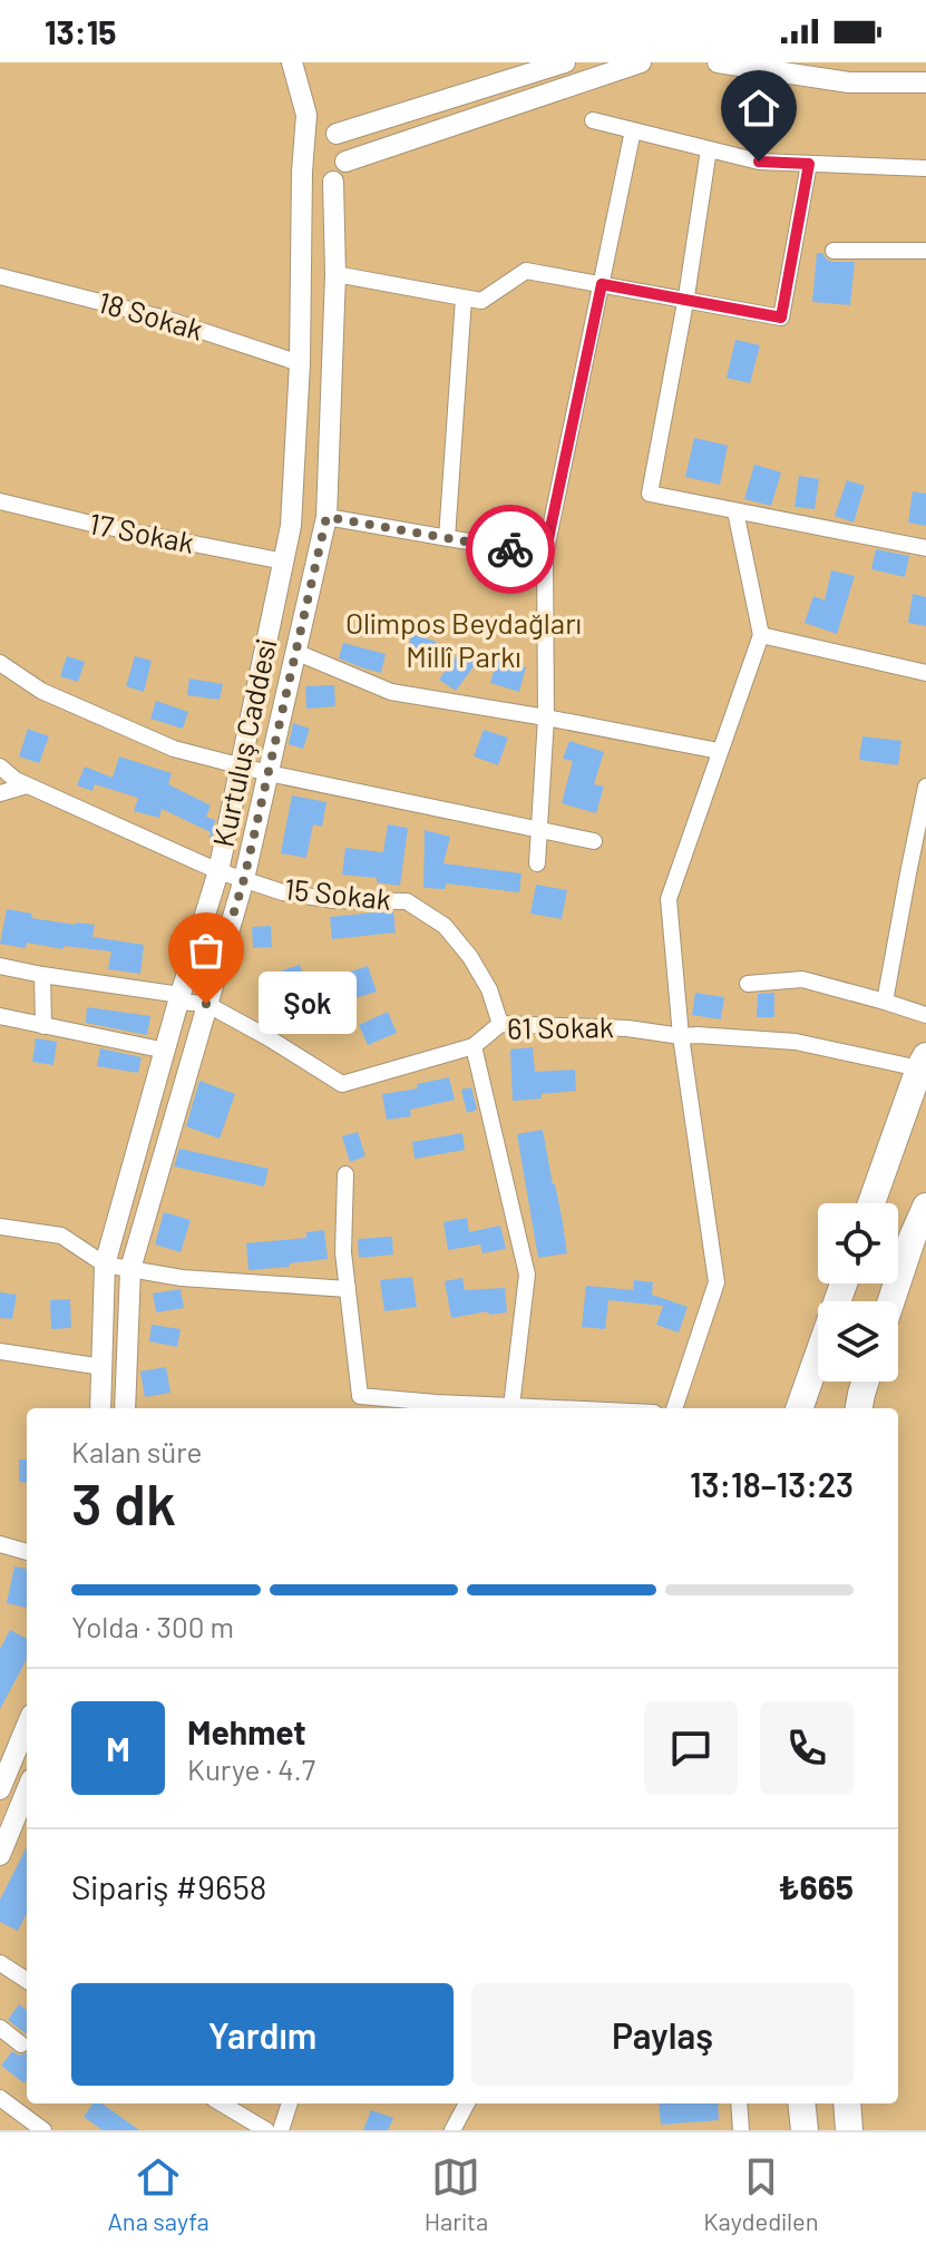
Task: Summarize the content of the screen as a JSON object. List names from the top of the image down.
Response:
{
  "streets": {
    "street": [
      "18 Sokak",
      "17 Sokak",
      "Kurtuluş Caddesi",
      "15 Sokak",
      "61 Sokak"
    ]
  },
  "crossings": [
    ["18 Sokak", "Kurtuluş Caddesi"],
    ["17 Sokak", "Kurtuluş Caddesi"],
    ["Kurtuluş Caddesi", "15 Sokak"],
    ["Kurtuluş Caddesi", "61 Sokak"],
    ["15 Sokak", "61 Sokak"]
  ],
  "parks": ["Olimpos Beydağları Millî Parkı"],
  "places": ["Şok"],
  "page": {
    "status": "13:15",
    "bubble": "Şok",
    "heading": ["3 dk", "Kalan süre", "13:18–13:23"],
    "panel": [
      "Mehmet",
      "Kurye · 4.7",
      "Sipariş #9658",
      "₺665"
    ],
    "bar": "Yolda · 300 m",
    "round": "M",
    "buttons": ["Yardım", "Paylaş"],
    "tabs": ["Ana sayfa", "Harita", "Kaydedilen"]
  }
}
